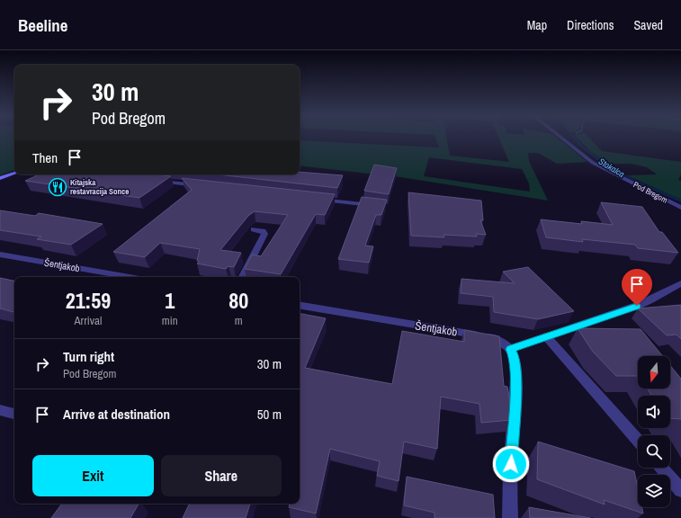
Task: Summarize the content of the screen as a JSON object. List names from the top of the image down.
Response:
{
  "streets": {
    "street": ["Pod Bregom", "Šentjakob"]
  },
  "water": ["Stokalca"],
  "places": {
    "restaurant": ["Kitajska restavracija Sonce"]
  },
  "north": "bottom",
  "page": {
    "header": "Beeline",
    "nav": ["Map", "Directions", "Saved"],
    "turn": ["30 m", "Pod Bregom"],
    "then": "Then",
    "eta": [
      "21:59",
      "Arrival",
      "1",
      "min",
      "80",
      "m"
    ],
    "list": [
      {
        "name": "Turn right",
        "note": "Pod Bregom",
        "value": "30 m"
      },
      {
        "name": "Arrive at destination",
        "value": "50 m"
      }
    ],
    "buttons": ["Exit", "Share"]
  }
}
